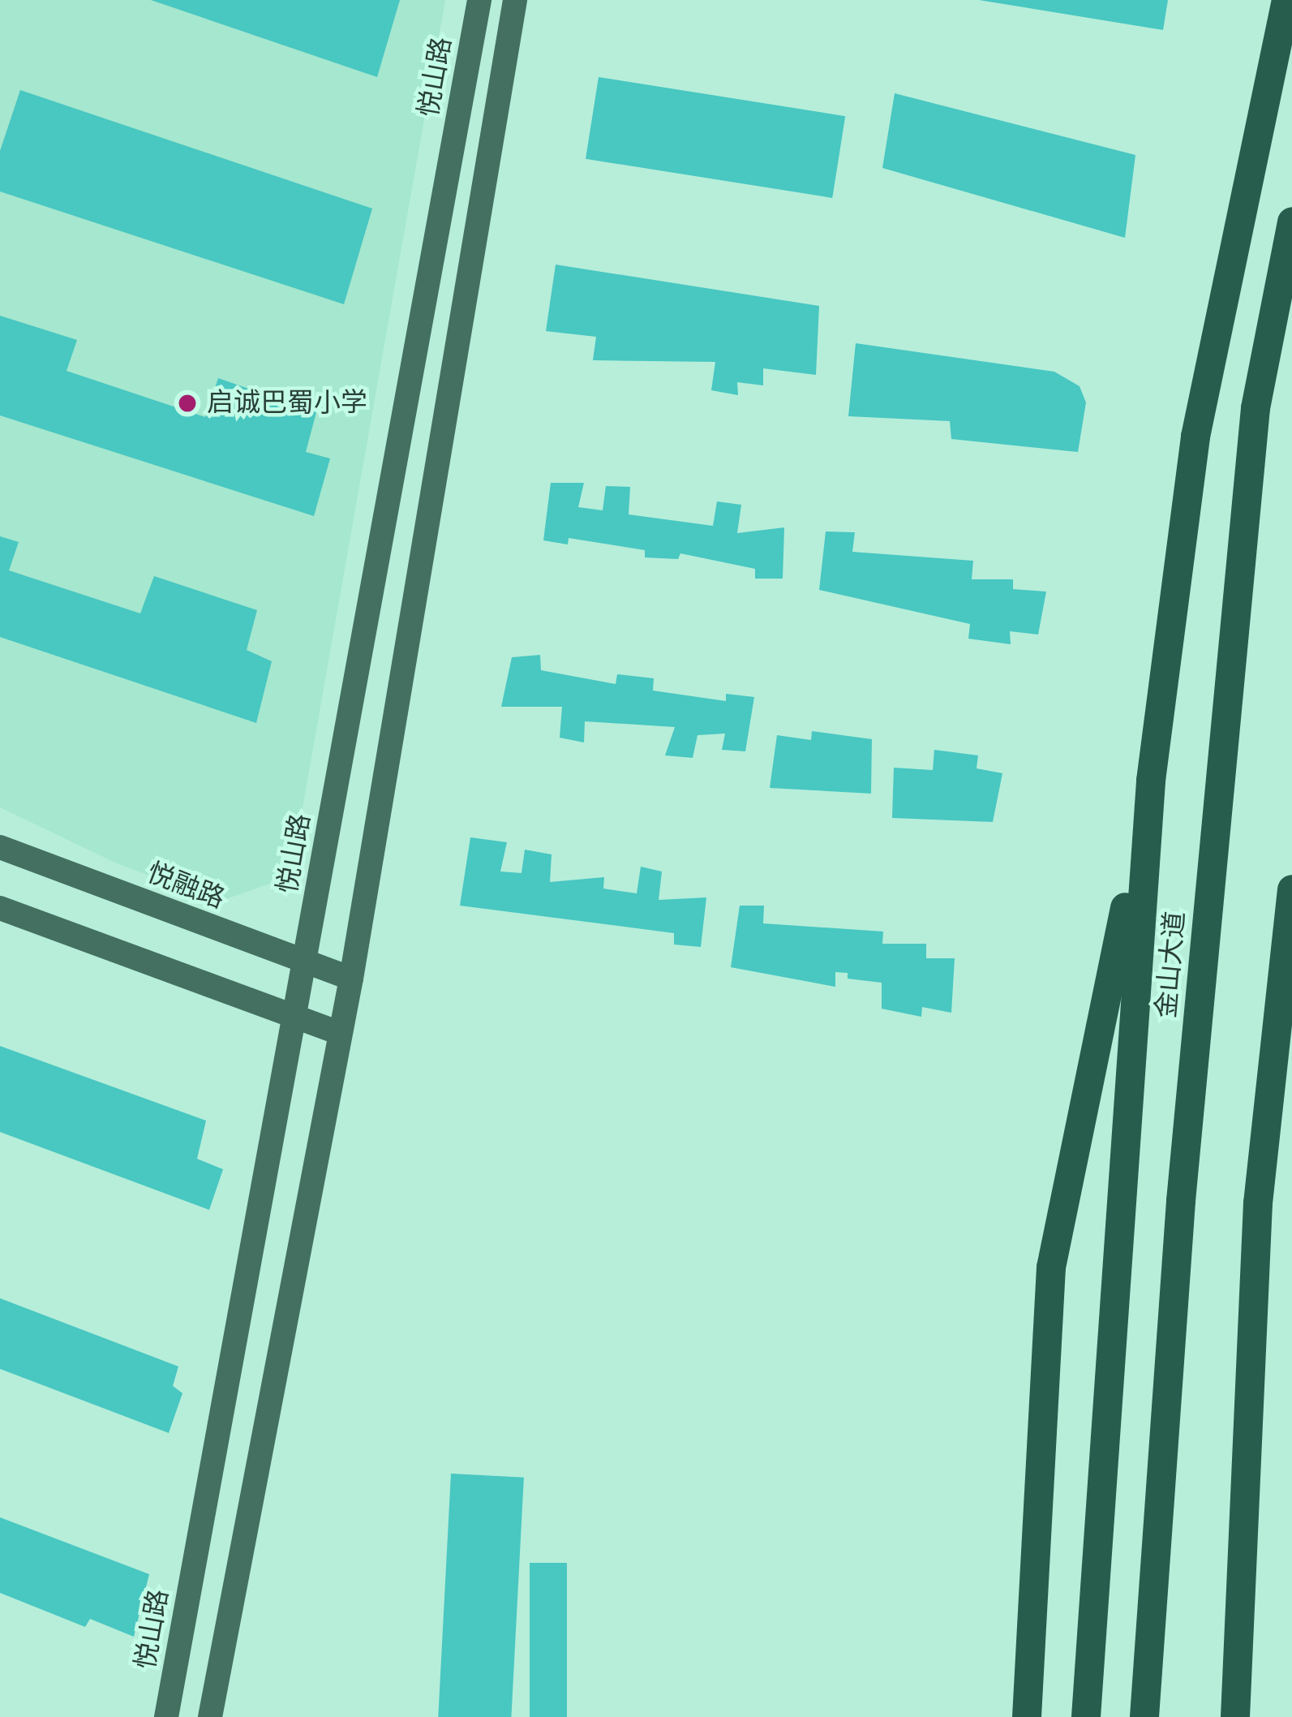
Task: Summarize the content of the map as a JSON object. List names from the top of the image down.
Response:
{
  "streets": {
    "highway": ["金山大道"],
    "main road": ["悦山路", "悦融路"]
  },
  "crossings": [
    ["悦山路", "悦融路"]
  ],
  "places": ["启诚巴蜀小学"]
}
